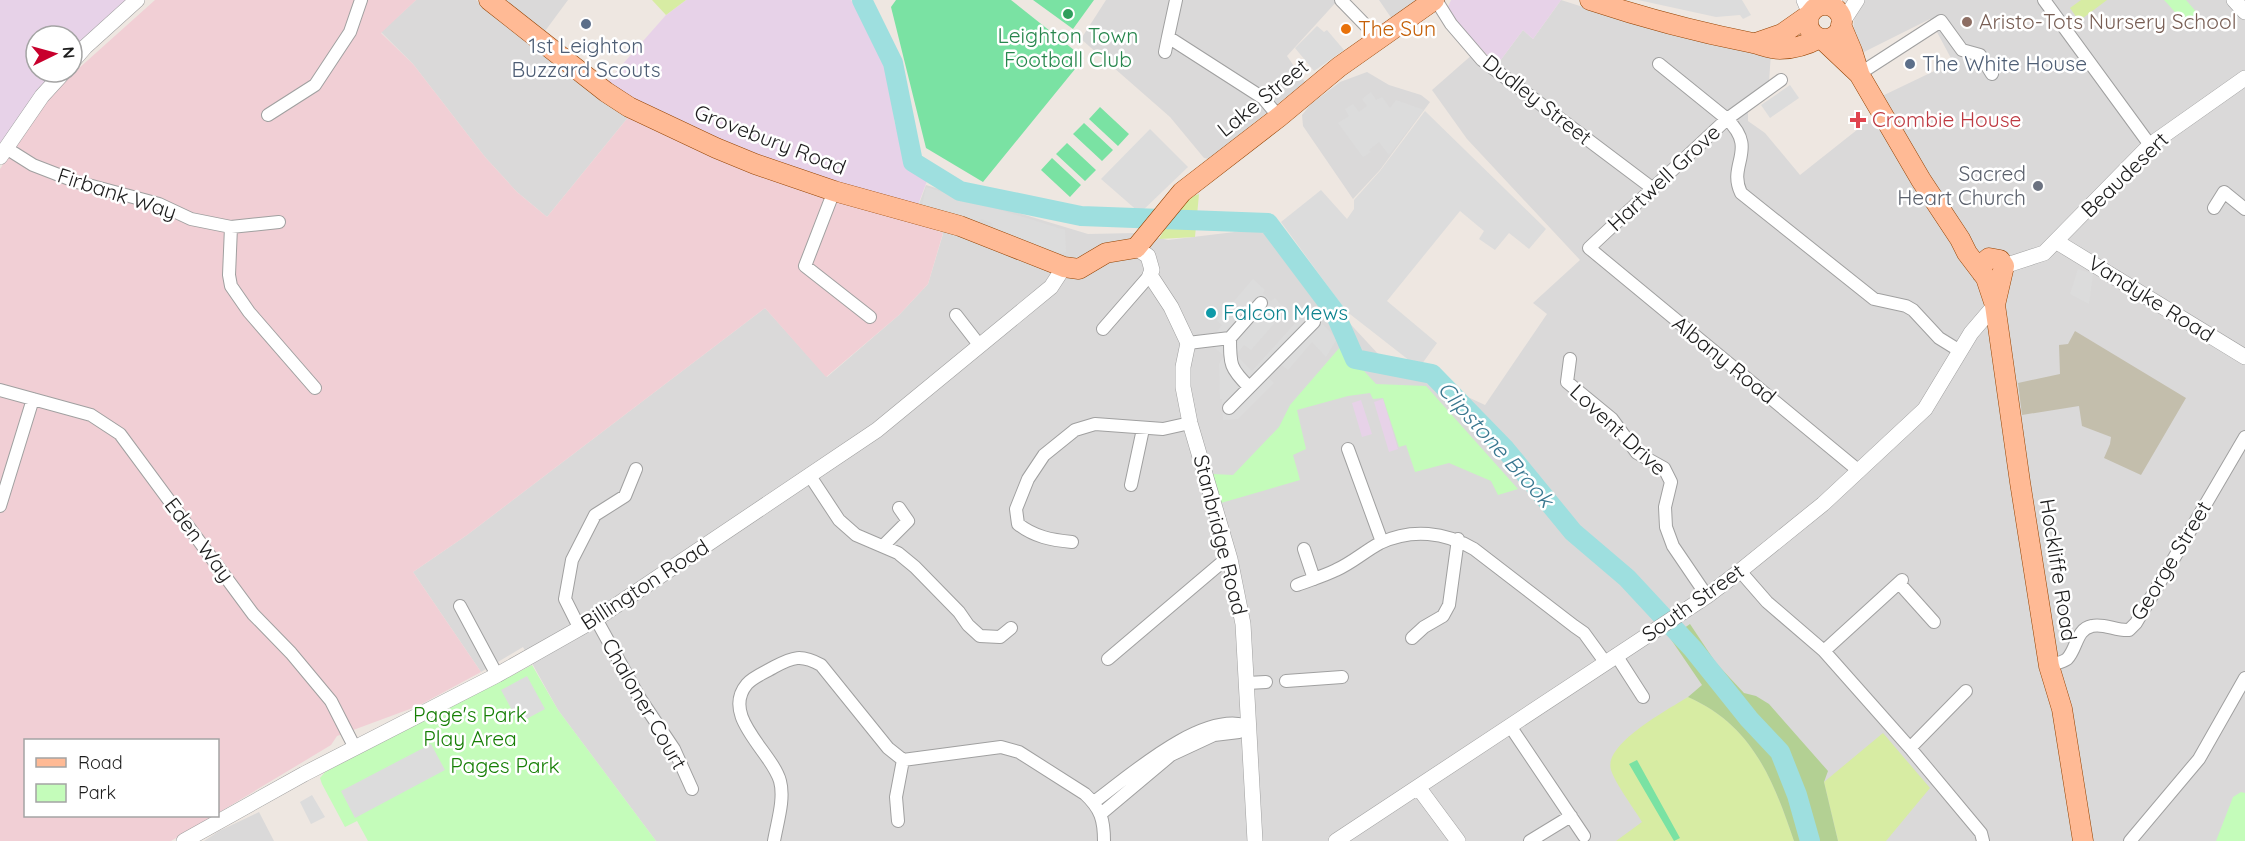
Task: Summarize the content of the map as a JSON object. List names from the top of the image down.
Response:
{
  "streets": {
    "main road": ["Lake Street", "Grovebury Road", "Hockliffe Road"],
    "street": [
      "Dudley Street",
      "Beaudesert",
      "Hartwell Grove",
      "Firbank Way",
      "Vandyke Road",
      "Albany Road",
      "Lovent Drive",
      "Stanbridge Road",
      "Eden Way",
      "George Street",
      "Billington Road",
      "South Street",
      "Chaloner Court"
    ]
  },
  "crossings": [
    ["Lake Street", "Dudley Street"],
    ["Dudley Street", "Hartwell Grove"],
    ["Grovebury Road", "Billington Road"],
    ["Beaudesert", "Vandyke Road"],
    ["Beaudesert", "Hockliffe Road"],
    ["Hartwell Grove", "Albany Road"],
    ["Albany Road", "South Street"],
    ["Lovent Drive", "South Street"],
    ["Eden Way", "Billington Road"],
    ["George Street", "Hockliffe Road"],
    ["Hockliffe Road", "South Street"],
    ["Billington Road", "Chaloner Court"]
  ],
  "water": ["Clipstone Brook"],
  "parks": ["Page's Park Play Area", "Pages Park"],
  "places": {
    "other": [
      "Leighton Town Football Club",
      "Aristo-Tots Nursery School",
      "1st Leighton Buzzard Scouts",
      "The Sun",
      "The White House",
      "Sacred Heart Church",
      "Falcon Mews"
    ],
    "health": ["Crombie House"]
  },
  "legend": ["Road", "Park"],
  "north": "right"
}
